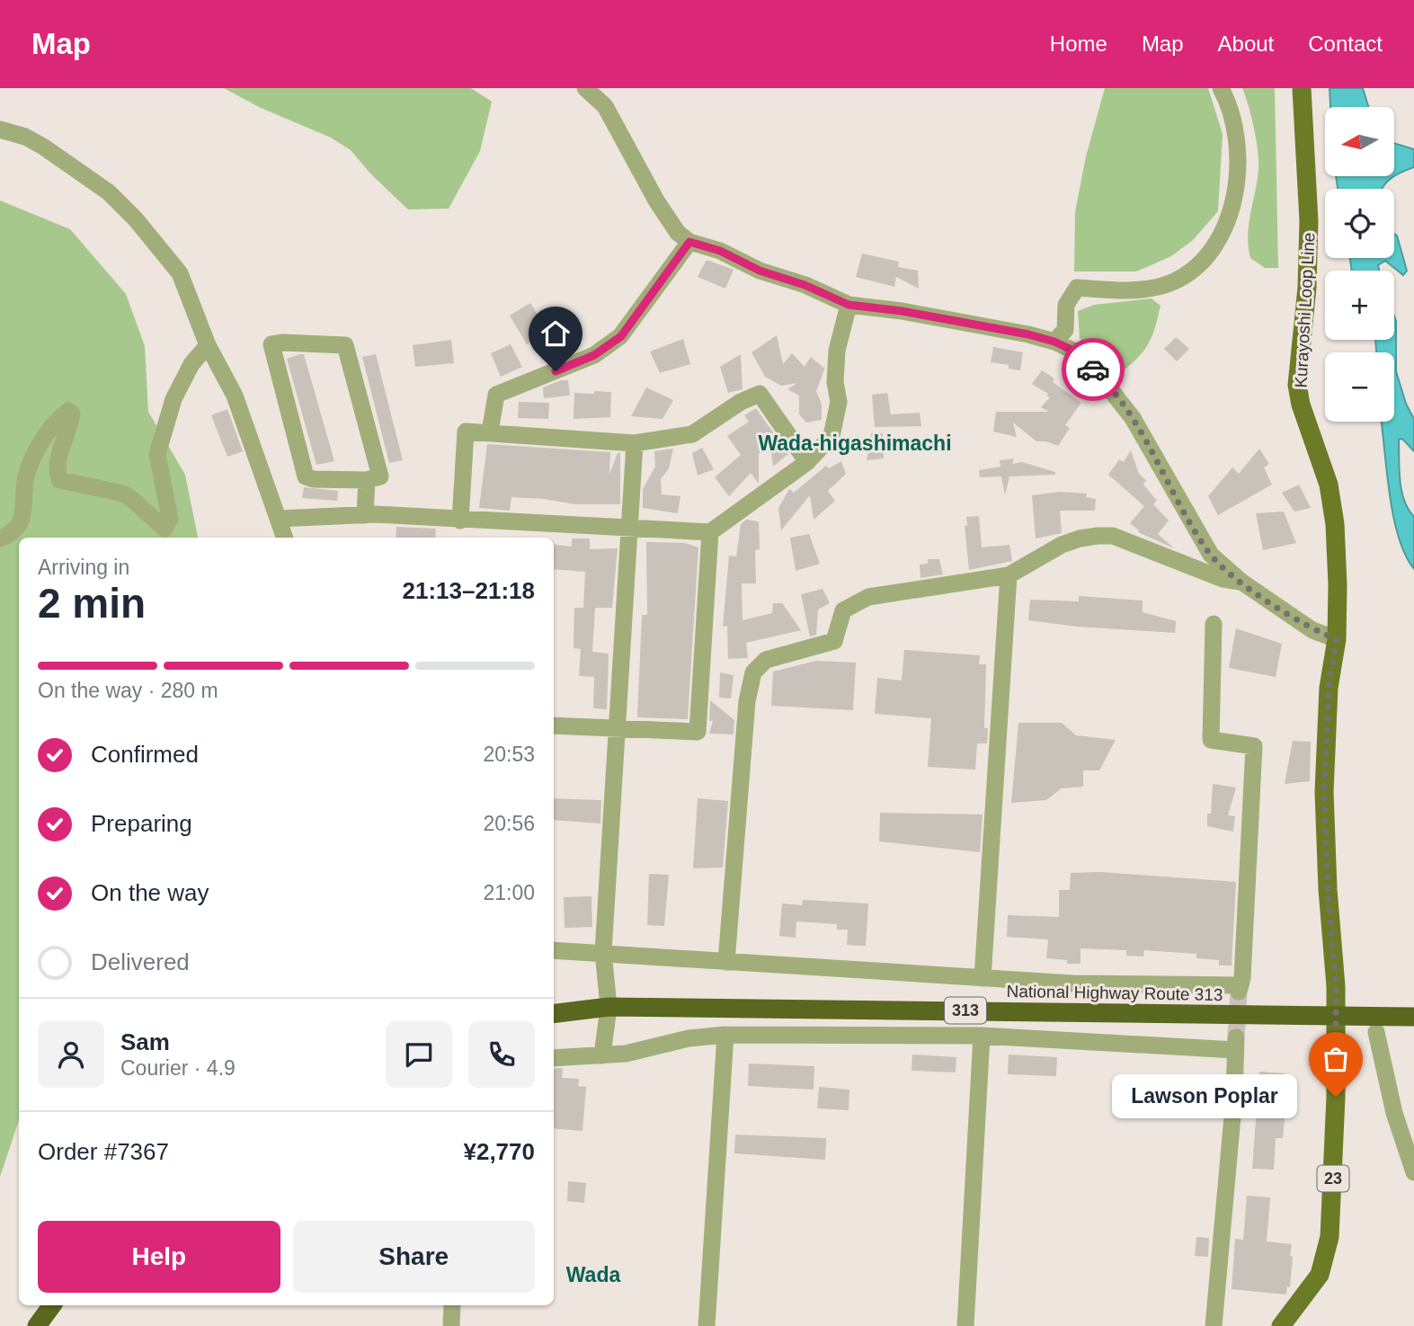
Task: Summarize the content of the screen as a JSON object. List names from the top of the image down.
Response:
{
  "streets": {
    "highway": ["National Highway Route 313", "313"],
    "main road": ["Kurayoshi Loop Line", "23"]
  },
  "crossings": [
    ["Kurayoshi Loop Line", "National Highway Route 313"],
    ["Kurayoshi Loop Line", "23"],
    ["National Highway Route 313", "23"]
  ],
  "districts": ["Wada-higashimachi", "Wada"],
  "places": ["Lawson Poplar"],
  "north": "left",
  "page": {
    "header": "Map",
    "nav": [
      "Home",
      "Map",
      "About",
      "Contact"
    ],
    "map_buttons": ["+", "−"],
    "heading": ["2 min", "Arriving in", "21:13–21:18"],
    "panel": [
      "Sam",
      "Courier · 4.9",
      "Order #7367",
      "¥2,770"
    ],
    "bar": "On the way · 280 m",
    "list": [
      ["Confirmed", "20:53"],
      ["Preparing", "20:56"],
      ["On the way", "21:00"],
      "Delivered"
    ],
    "bubble": "Lawson Poplar",
    "buttons": ["Help", "Share"]
  }
}
